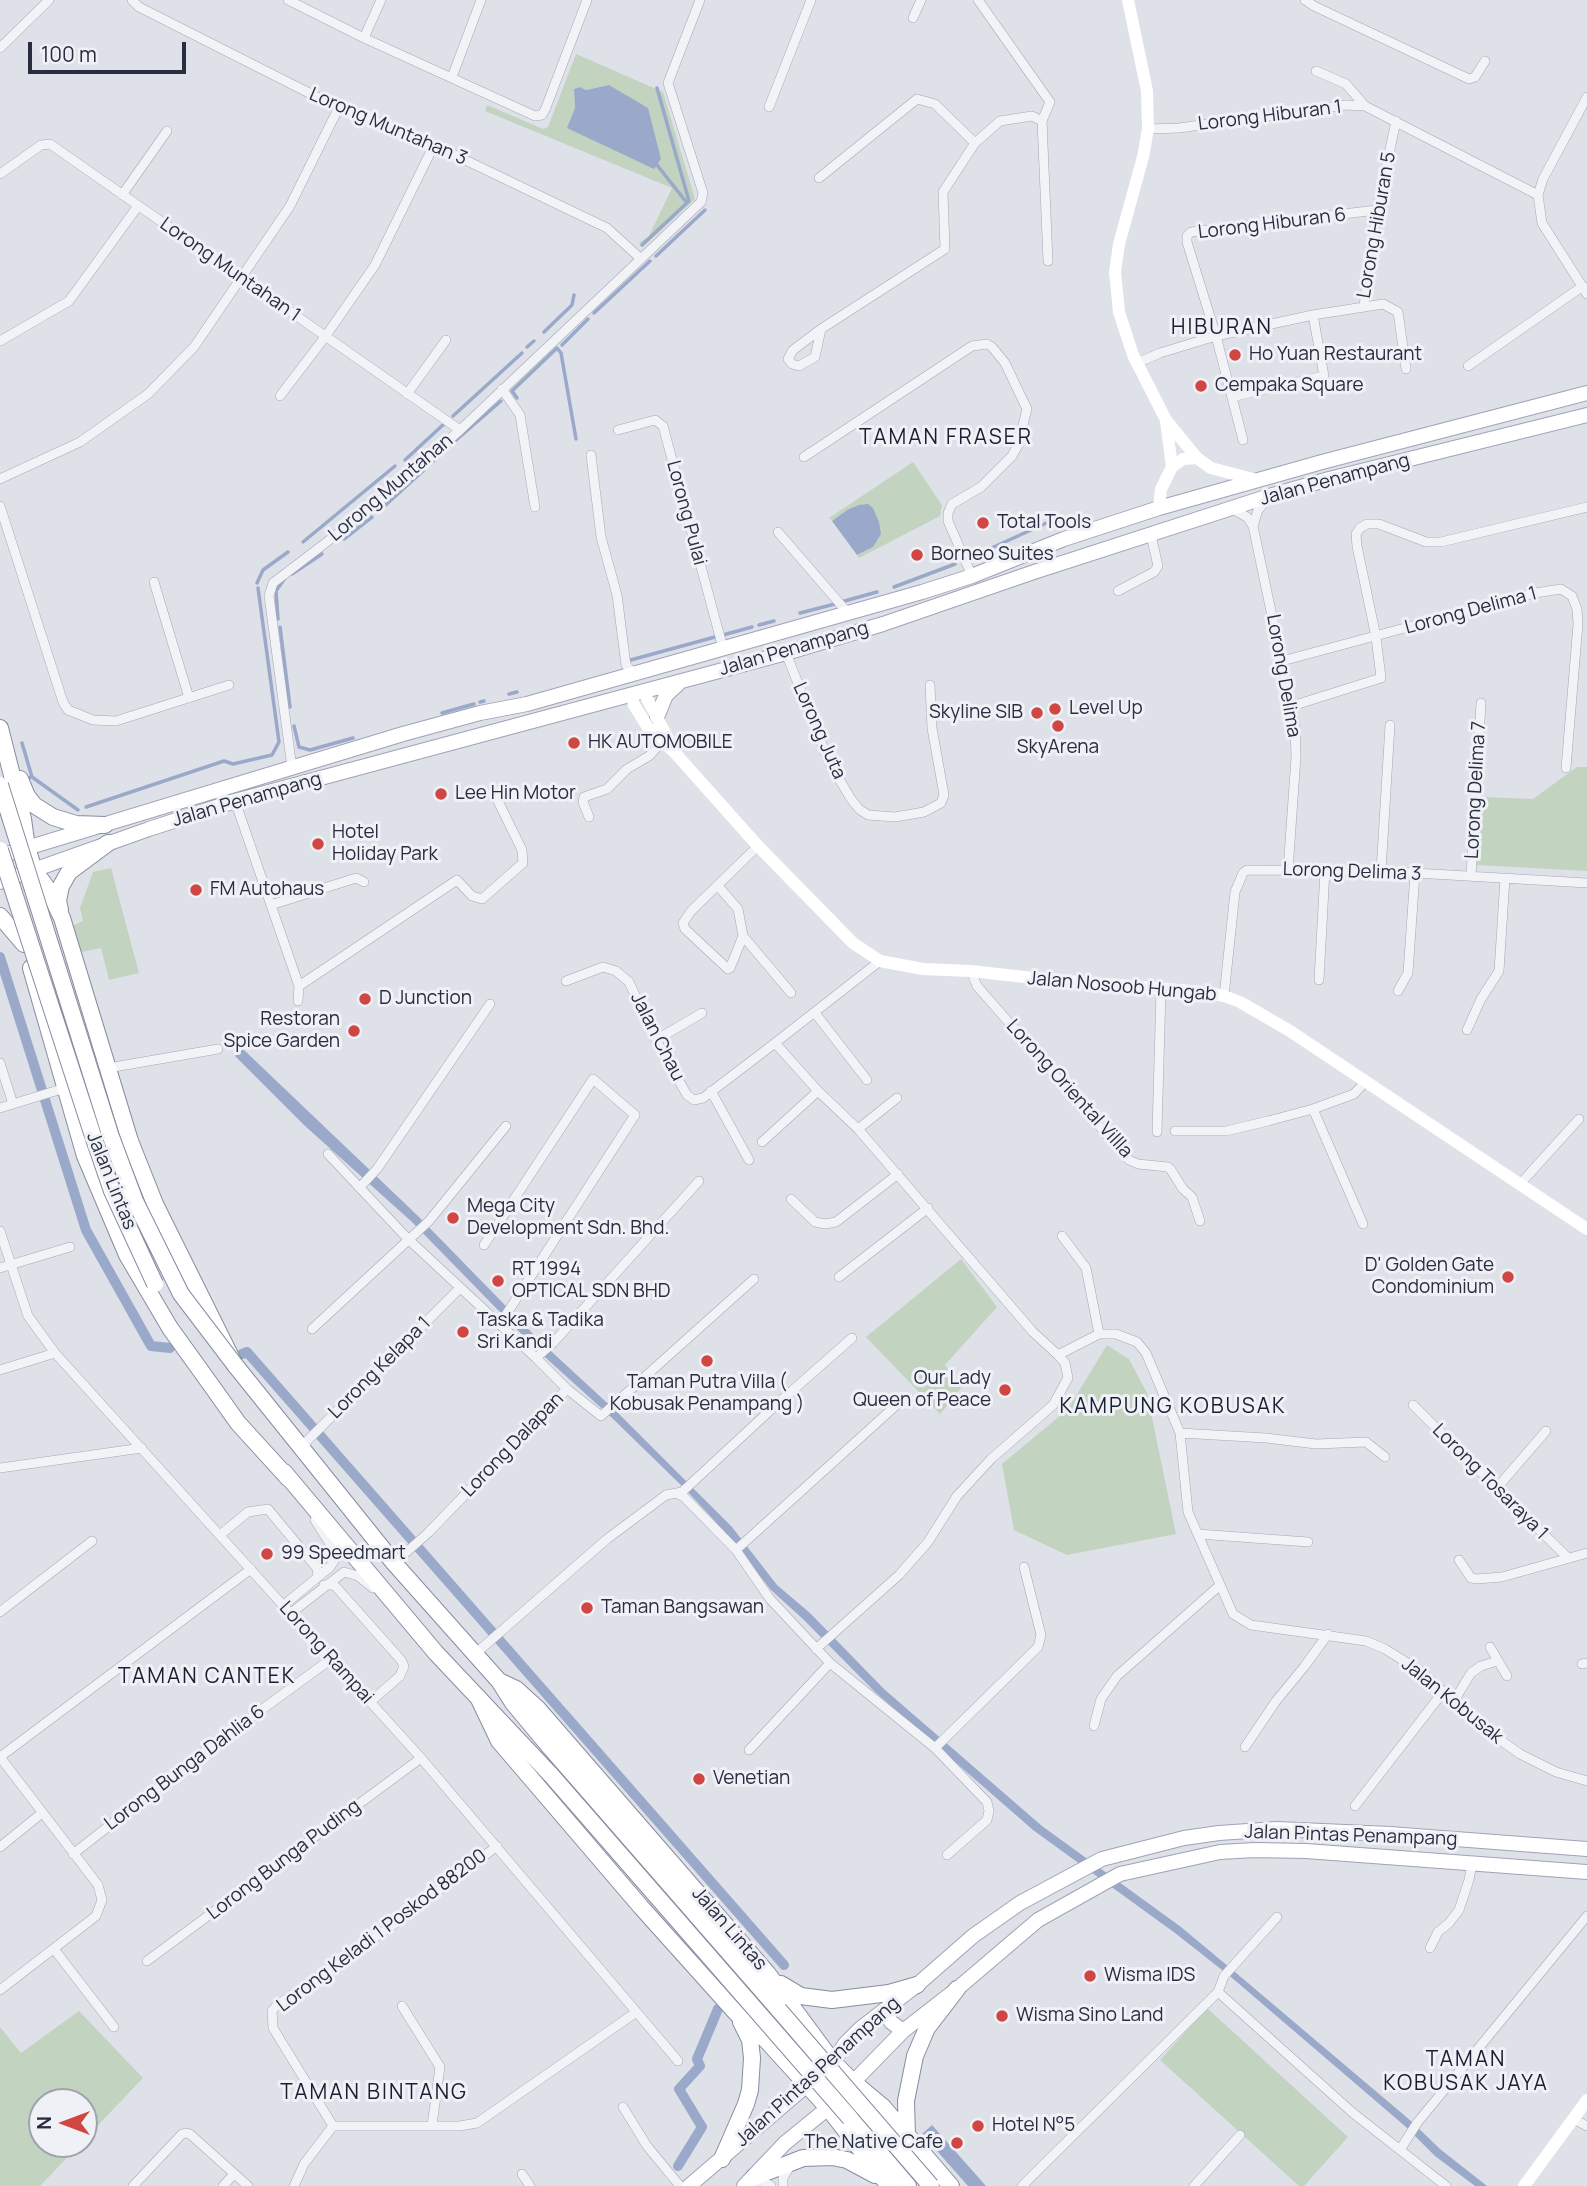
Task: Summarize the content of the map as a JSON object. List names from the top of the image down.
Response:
{
  "streets": {
    "highway": ["Jalan Lintas"],
    "main road": ["Jalan Penampang", "Jalan Nosoob Hungab", "Jalan Pintas Penampang"],
    "street": [
      "Lorong Hiburan 1",
      "Lorong Muntahan 3",
      "Lorong Hiburan 6",
      "Lorong Hiburan 5",
      "Lorong Muntahan 1",
      "Lorong Muntahan",
      "Lorong Pulai",
      "Lorong Delima 1",
      "Lorong Delima",
      "Lorong Juta",
      "Lorong Delima 7",
      "Lorong Delima 3",
      "Jalan Chau",
      "Lorong Oriental Villla",
      "Lorong Kelapa 1",
      "Lorong Dalapan",
      "Lorong Tosaraya 1",
      "Lorong Rampai",
      "Jalan Kobusak",
      "Lorong Bunga Dahlia 6",
      "Lorong Bunga Puding",
      "Lorong Keladi 1 Poskod 88200"
    ]
  },
  "crossings": [
    ["Lorong Hiburan 1", "Lorong Hiburan 5"],
    ["Lorong Muntahan 3", "Lorong Muntahan"],
    ["Lorong Hiburan 6", "Lorong Hiburan 5"],
    ["Lorong Muntahan 1", "Lorong Muntahan"],
    ["Jalan Penampang", "Lorong Muntahan"],
    ["Jalan Penampang", "Lorong Pulai"],
    ["Jalan Penampang", "Lorong Juta"],
    ["Jalan Penampang", "Jalan Nosoob Hungab"],
    ["Jalan Penampang", "Jalan Lintas"],
    ["Lorong Delima 1", "Lorong Delima"],
    ["Lorong Delima", "Lorong Delima 3"],
    ["Lorong Delima 7", "Lorong Delima 3"],
    ["Lorong Delima 3", "Jalan Nosoob Hungab"],
    ["Jalan Nosoob Hungab", "Jalan Chau"],
    ["Jalan Nosoob Hungab", "Lorong Oriental Villla"],
    ["Jalan Lintas", "Lorong Kelapa 1"],
    ["Jalan Lintas", "Lorong Dalapan"],
    ["Jalan Lintas", "Jalan Pintas Penampang"],
    ["Lorong Kelapa 1", "Lorong Dalapan"],
    ["Lorong Rampai", "Lorong Bunga Dahlia 6"],
    ["Lorong Rampai", "Lorong Bunga Puding"],
    ["Lorong Rampai", "Lorong Keladi 1 Poskod 88200"]
  ],
  "districts": [
    "HIBURAN",
    "TAMAN FRASER",
    "KAMPUNG KOBUSAK",
    "TAMAN CANTEK",
    "TAMAN KOBUSAK JAYA",
    "TAMAN BINTANG"
  ],
  "places": [
    "Ho Yuan Restaurant",
    "Cempaka Square",
    "Total Tools",
    "Borneo Suites",
    "Level Up",
    "Skyline SIB",
    "SkyArena",
    "HK AUTOMOBILE",
    "Lee Hin Motor",
    "Hotel Holiday Park",
    "FM Autohaus",
    "D Junction",
    "Restoran Spice Garden",
    "Mega City Development Sdn. Bhd.",
    "D' Golden Gate Condominium",
    "RT 1994 OPTICAL SDN BHD",
    "Taska & Tadika Sri Kandi",
    "Taman Putra Villa ( Kobusak Penampang )",
    "Our Lady Queen of Peace",
    "99 Speedmart",
    "Taman Bangsawan",
    "Venetian",
    "Wisma IDS",
    "Wisma Sino Land",
    "Hotel N°5",
    "The Native Cafe"
  ],
  "scale_bar": "100 m",
  "north": "left"
}
